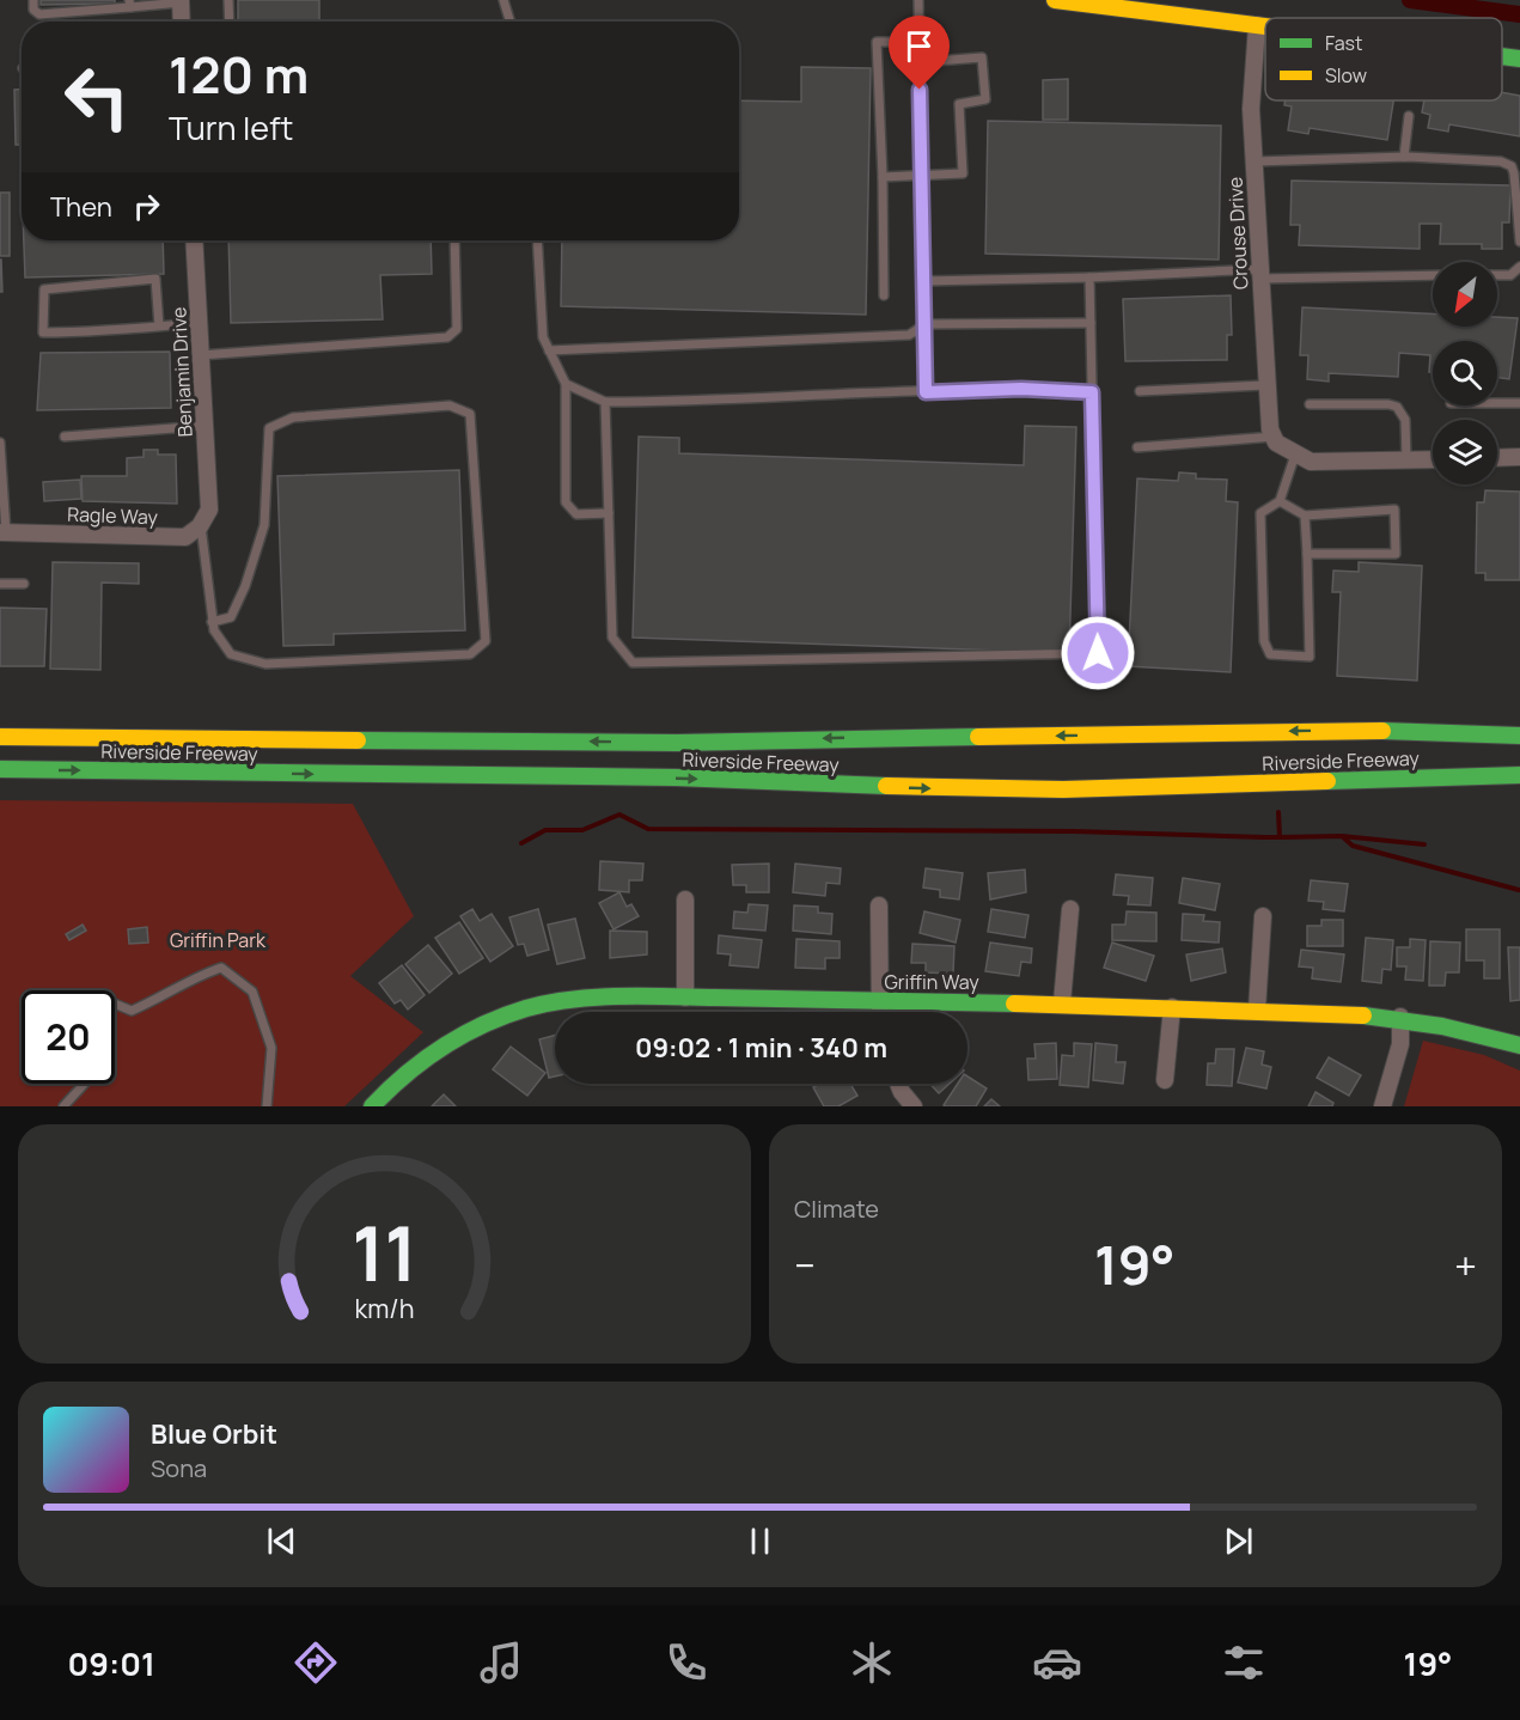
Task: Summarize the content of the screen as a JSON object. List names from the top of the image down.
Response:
{
  "streets": {
    "main road": ["Riverside Freeway", "Griffin Way"],
    "street": ["Crouse Drive", "Benjamin Drive", "Ragle Way"]
  },
  "crossings": [
    ["Benjamin Drive", "Ragle Way"]
  ],
  "parks": ["Griffin Park"],
  "legend": ["Fast", "Slow"],
  "north": "bottom left",
  "page": {
    "turn": ["120 m", "Turn left"],
    "then": "Then",
    "limit": "20",
    "trip": "09:02 · 1 min · 340 m",
    "tile": "Climate",
    "heat": ["−", "19°", "+"],
    "song": ["Blue Orbit", "Sona"],
    "tabs": ["09:01", "19°"],
    "gauge": ["11", "km/h"]
  }
}
